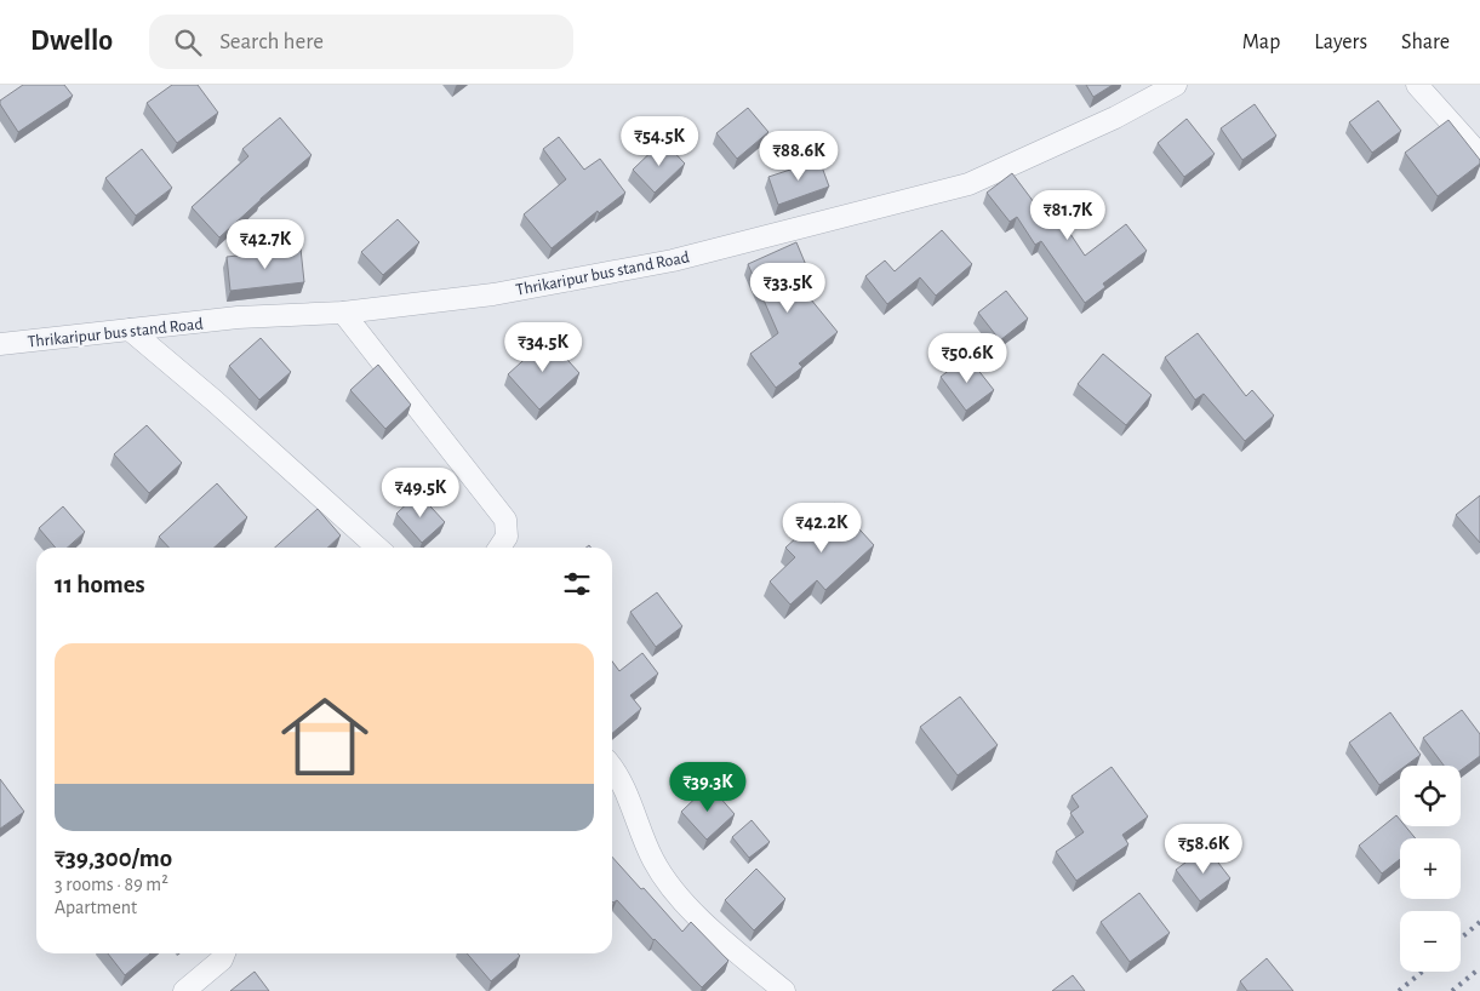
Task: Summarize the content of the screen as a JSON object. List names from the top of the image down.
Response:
{
  "streets": {
    "street": ["Thrikaripur bus stand Road"]
  },
  "page": {
    "header": "Dwello",
    "search": "Search here",
    "nav": ["Map", "Layers", "Share"],
    "price": [
      "₹54.5K",
      "₹88.6K",
      "₹81.7K",
      "₹42.7K",
      "₹33.5K",
      "₹34.5K",
      "₹50.6K",
      "₹49.5K",
      "₹42.2K",
      "₹39.3K",
      "₹58.6K"
    ],
    "heading": "11 homes",
    "list": [
      {
        "name": "₹39,300/mo",
        "note": "3 rooms · 89 m² · Apartment"
      }
    ],
    "map_buttons": ["+", "−"]
  }
}
